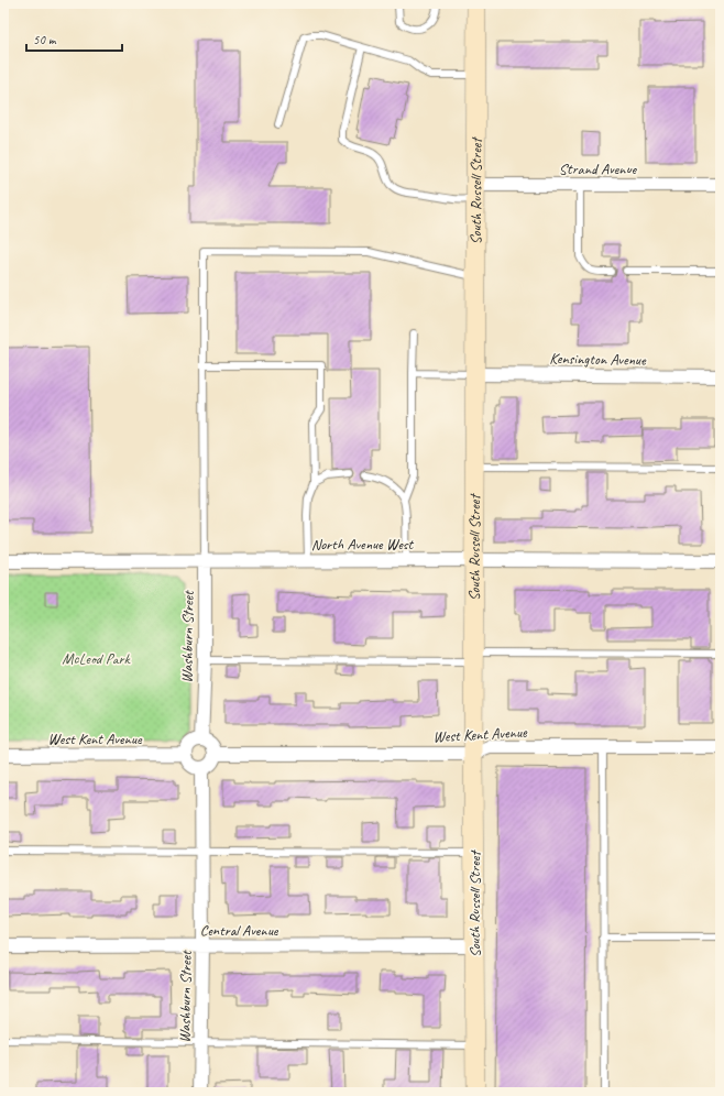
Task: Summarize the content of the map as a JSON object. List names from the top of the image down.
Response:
{
  "streets": {
    "main road": ["South Russell Street"],
    "street": [
      "Strand Avenue",
      "Kensington Avenue",
      "North Avenue West",
      "Washburn Street",
      "West Kent Avenue",
      "Central Avenue"
    ]
  },
  "crossings": [
    ["Strand Avenue", "South Russell Street"],
    ["South Russell Street", "Kensington Avenue"],
    ["South Russell Street", "North Avenue West"],
    ["South Russell Street", "West Kent Avenue"],
    ["South Russell Street", "Central Avenue"],
    ["North Avenue West", "Washburn Street"],
    ["Washburn Street", "West Kent Avenue"],
    ["Washburn Street", "Central Avenue"]
  ],
  "parks": ["McLeod Park"],
  "scale_bar": "50 m"
}
